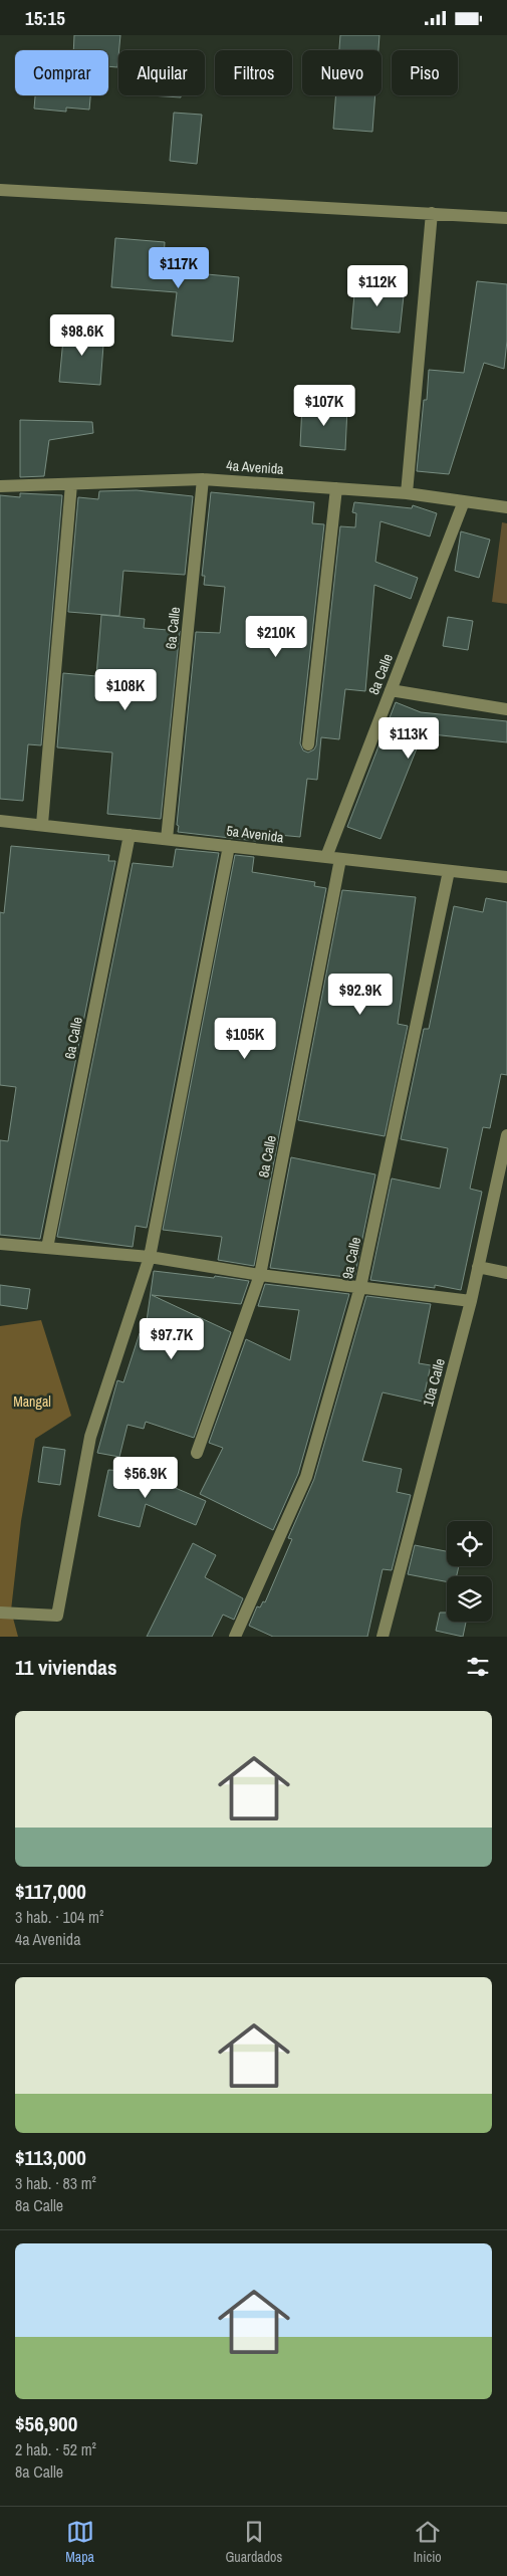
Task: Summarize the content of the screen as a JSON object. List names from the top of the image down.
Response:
{
  "streets": {
    "street": [
      "4a Avenida",
      "6a Calle",
      "8a Calle",
      "5a Avenida",
      "9a Calle",
      "10a Calle"
    ]
  },
  "crossings": [
    ["4a Avenida", "6a Calle"],
    ["4a Avenida", "8a Calle"],
    ["6a Calle", "5a Avenida"],
    ["8a Calle", "5a Avenida"],
    ["5a Avenida", "9a Calle"]
  ],
  "parks": ["Mangal"],
  "page": {
    "status": "15:15",
    "chip": [
      "Comprar",
      "Alquilar",
      "Filtros",
      "Nuevo",
      "Piso"
    ],
    "price": [
      "$117K",
      "$112K",
      "$98.6K",
      "$107K",
      "$210K",
      "$108K",
      "$113K",
      "$92.9K",
      "$105K",
      "$97.7K",
      "$56.9K"
    ],
    "heading": "11 viviendas",
    "list": [
      {
        "name": "$117,000",
        "note": "3 hab. · 104 m² · 4a Avenida"
      },
      {
        "name": "$113,000",
        "note": "3 hab. · 83 m² · 8a Calle"
      },
      {
        "name": "$56,900",
        "note": "2 hab. · 52 m² · 8a Calle"
      }
    ],
    "tabs": ["Mapa", "Guardados", "Inicio"]
  }
}
